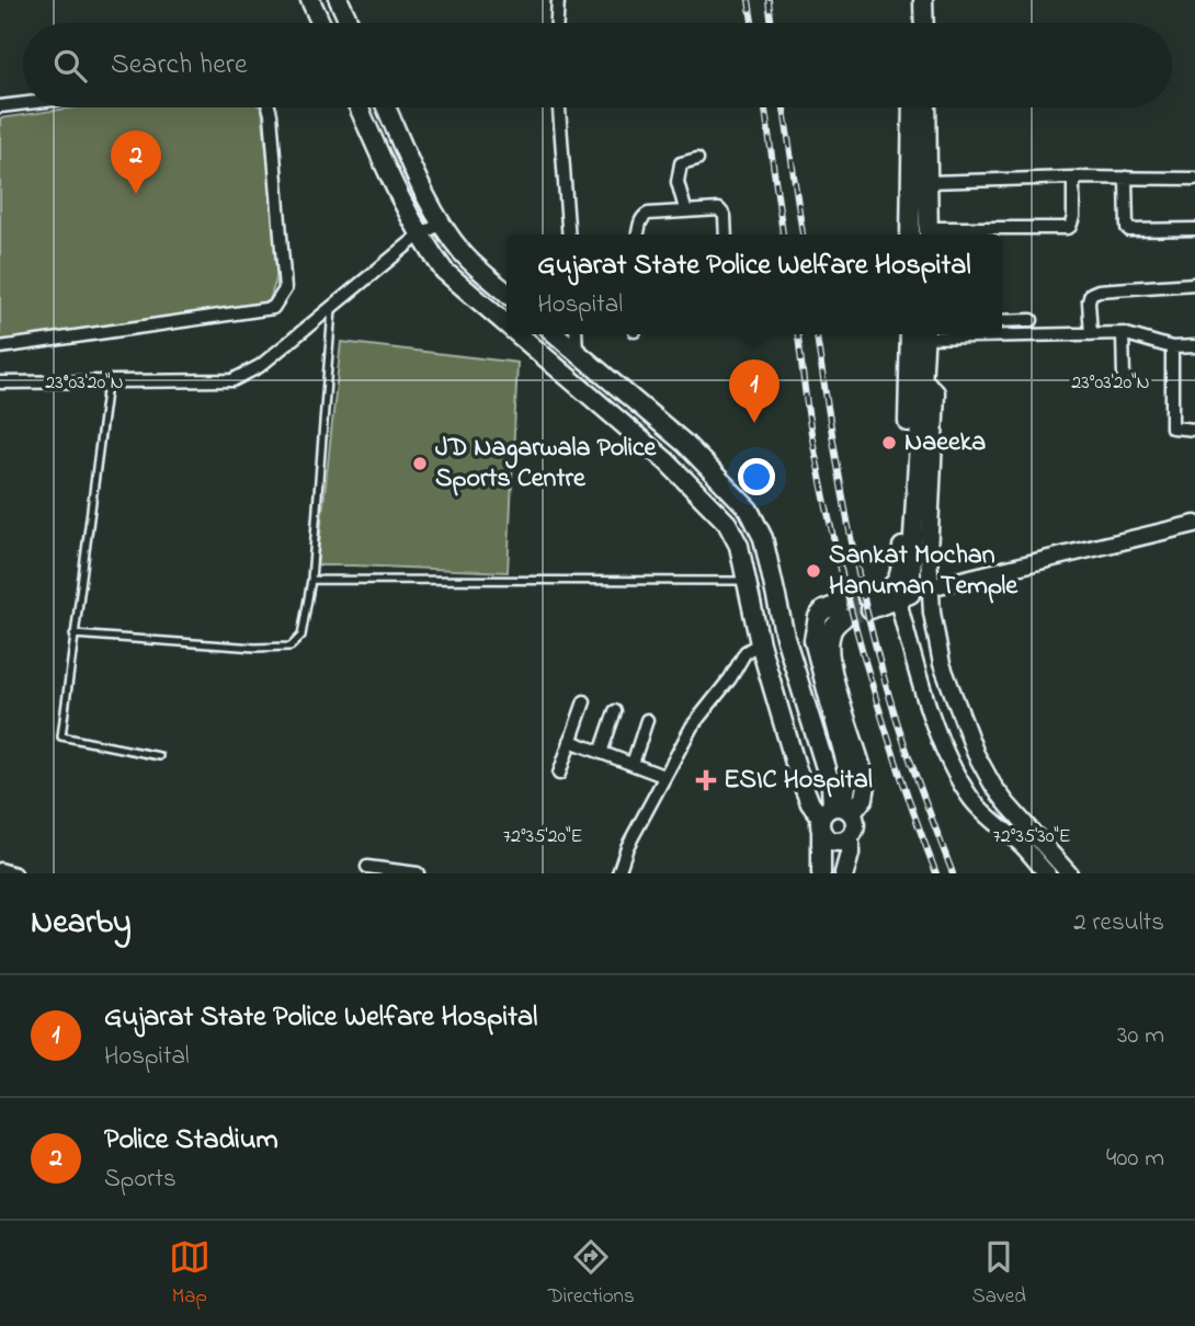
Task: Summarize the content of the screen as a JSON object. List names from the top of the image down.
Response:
{
  "places": {
    "other": ["Naeeka", "JD Nagarwala Police Sports Centre", "Sankat Mochan Hanuman Temple"],
    "health": ["ESIC Hospital"]
  },
  "page": {
    "search": "Search here",
    "pins": ["2", "1"],
    "popup": ["Gujarat State Police Welfare Hospital", "Hospital"],
    "heading": ["Nearby", "2 results"],
    "list": [
      {
        "mark": "1",
        "name": "Gujarat State Police Welfare Hospital",
        "note": "Hospital",
        "value": "30 m"
      },
      {
        "mark": "2",
        "name": "Police Stadium",
        "note": "Sports",
        "value": "400 m"
      }
    ],
    "nav": ["Map", "Directions", "Saved"]
  },
  "coordinates": ["23°03'20\"N", "72°35'20\"E", "72°35'30\"E"]
}
